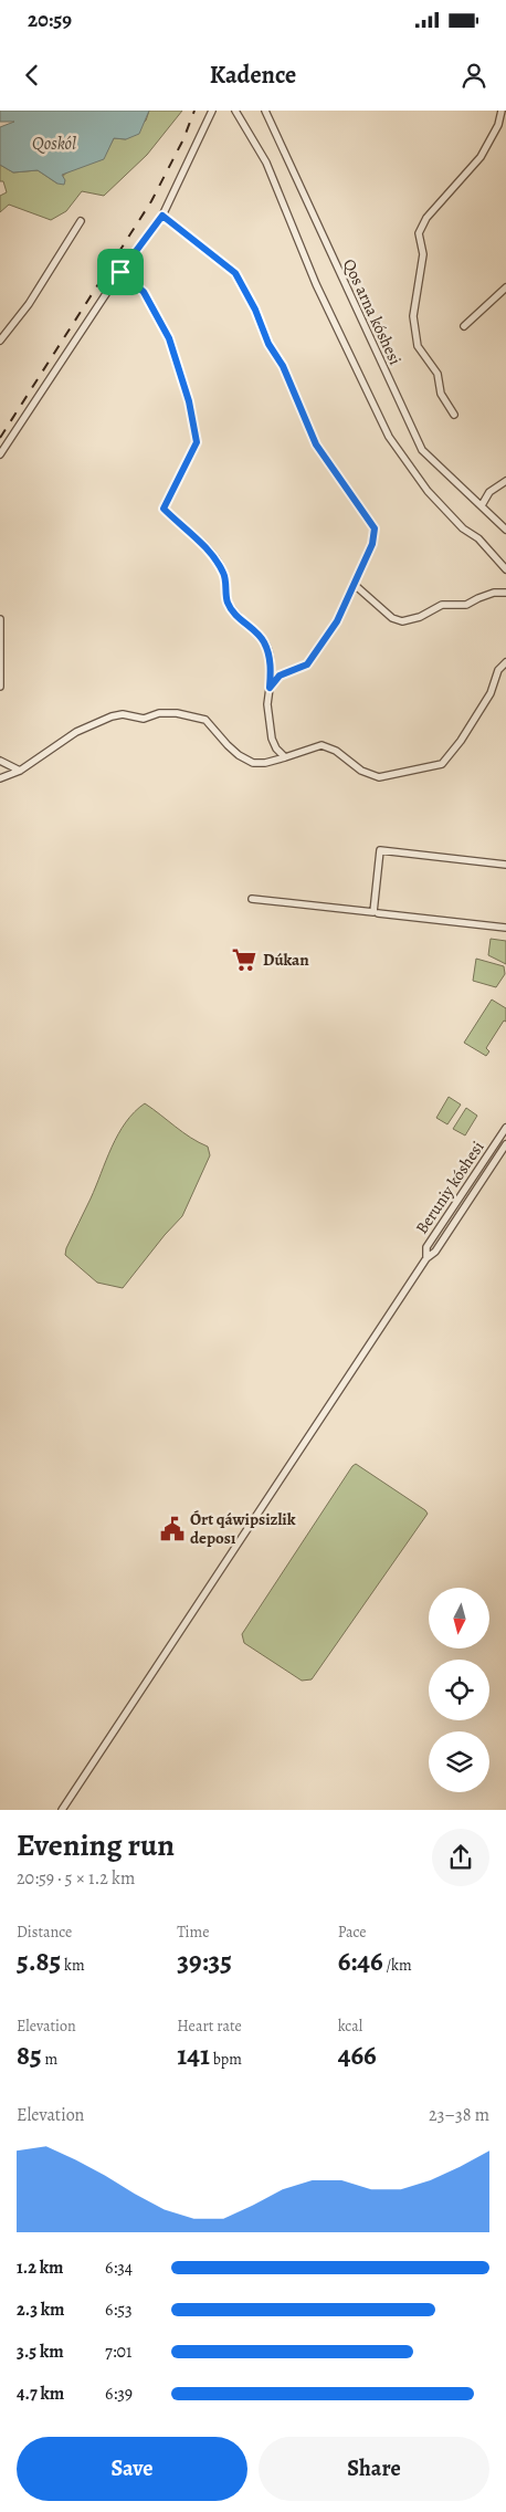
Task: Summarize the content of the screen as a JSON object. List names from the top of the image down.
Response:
{
  "streets": {
    "street": ["Qos arna kóshesi", "Beruniy kóshesi"]
  },
  "water": ["Qoskól"],
  "places": {
    "supermarket": ["Dúkan"],
    "public building": ["Órt qáwipsizlik deposı"]
  },
  "north": "bottom",
  "page": {
    "status": "20:59",
    "header": "Kadence",
    "heading": ["Evening run", "20:59 · 5 × 1.2 km"],
    "stats": [
      ["Distance", "5.85 km"],
      ["Time", "39:35"],
      ["Pace", "6:46 /km"],
      ["Elevation", "85 m"],
      ["Heart rate", "141 bpm"],
      ["kcal", "466"]
    ],
    "chart": ["Elevation", "23–38 m"],
    "list": [
      {
        "name": "1.2 km",
        "note": "6:34"
      },
      {
        "name": "2.3 km",
        "note": "6:53"
      },
      {
        "name": "3.5 km",
        "note": "7:01"
      },
      {
        "name": "4.7 km",
        "note": "6:39"
      }
    ],
    "buttons": ["Save", "Share"]
  }
}
